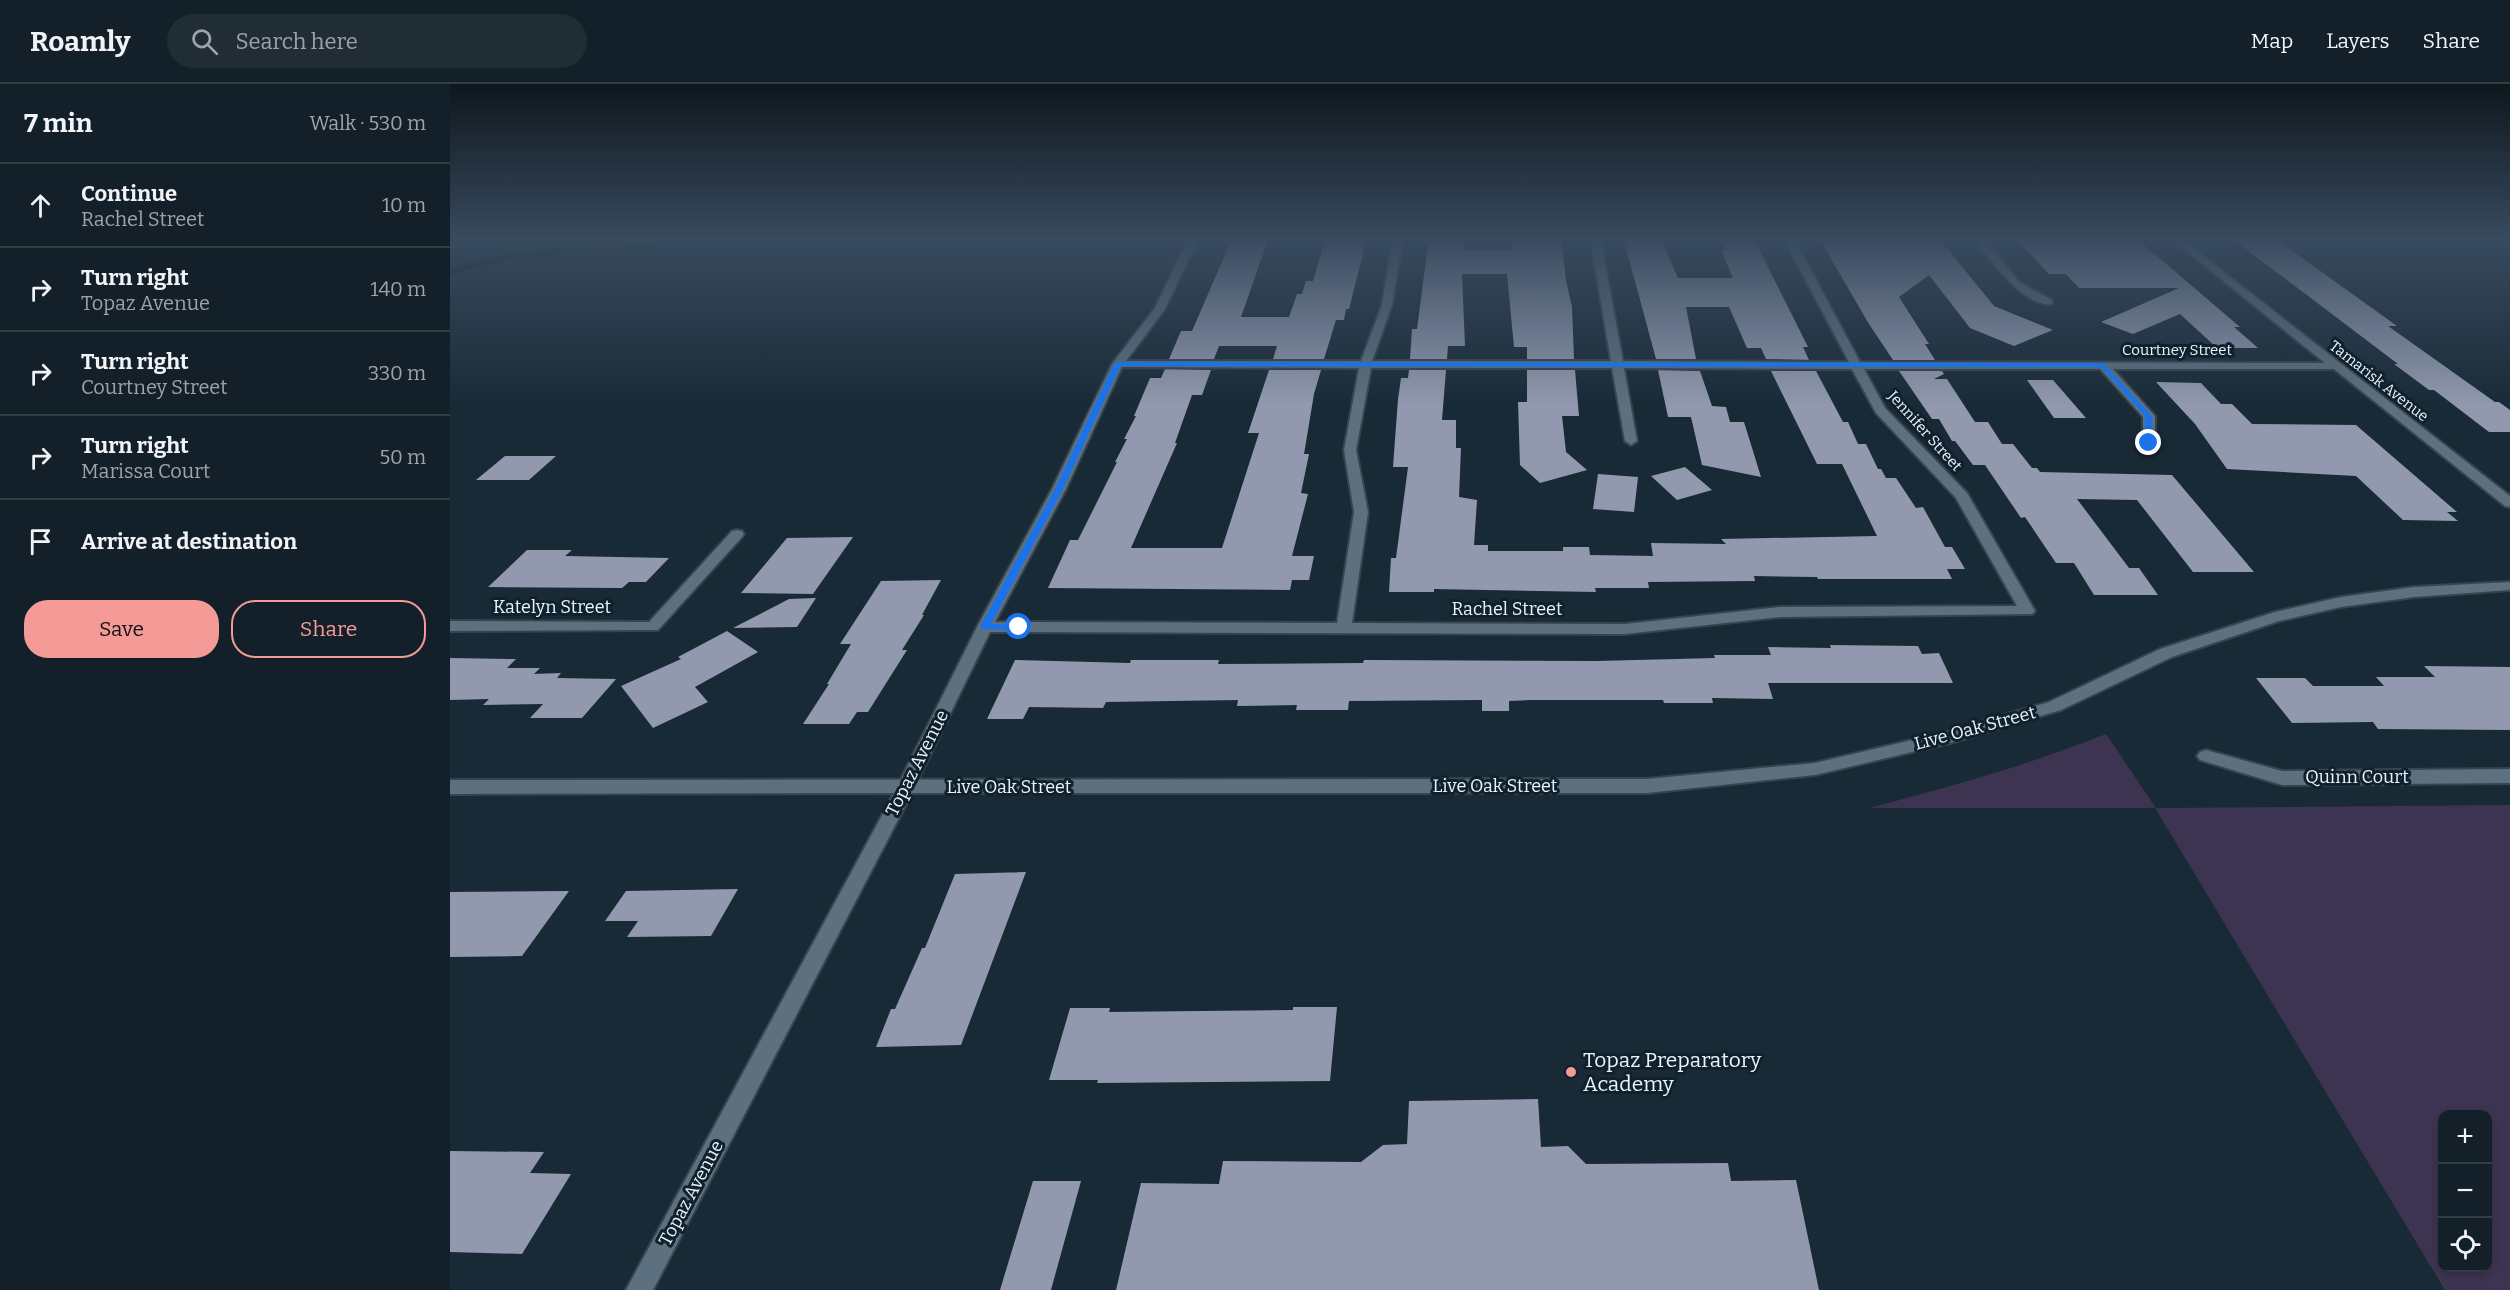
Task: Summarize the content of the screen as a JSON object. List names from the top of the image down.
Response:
{
  "streets": {
    "street": [
      "Courtney Street",
      "Tamarisk Avenue",
      "Jennifer Street",
      "Katelyn Street",
      "Rachel Street",
      "Live Oak Street",
      "Topaz Avenue",
      "Quinn Court"
    ]
  },
  "crossings": [
    ["Courtney Street", "Tamarisk Avenue"],
    ["Courtney Street", "Jennifer Street"],
    ["Courtney Street", "Topaz Avenue"],
    ["Jennifer Street", "Rachel Street"],
    ["Rachel Street", "Topaz Avenue"],
    ["Live Oak Street", "Topaz Avenue"]
  ],
  "places": ["Topaz Preparatory Academy"],
  "page": {
    "header": "Roamly",
    "search": "Search here",
    "nav": ["Map", "Layers", "Share"],
    "heading": ["7 min", "Walk · 530 m"],
    "list": [
      ["Continue", "Rachel Street", "10 m"],
      ["Turn right", "Topaz Avenue", "140 m"],
      ["Turn right", "Courtney Street", "330 m"],
      ["Turn right", "Marissa Court", "50 m"],
      "Arrive at destination"
    ],
    "buttons": ["Save", "Share"],
    "map_buttons": ["+", "−"]
  }
}
